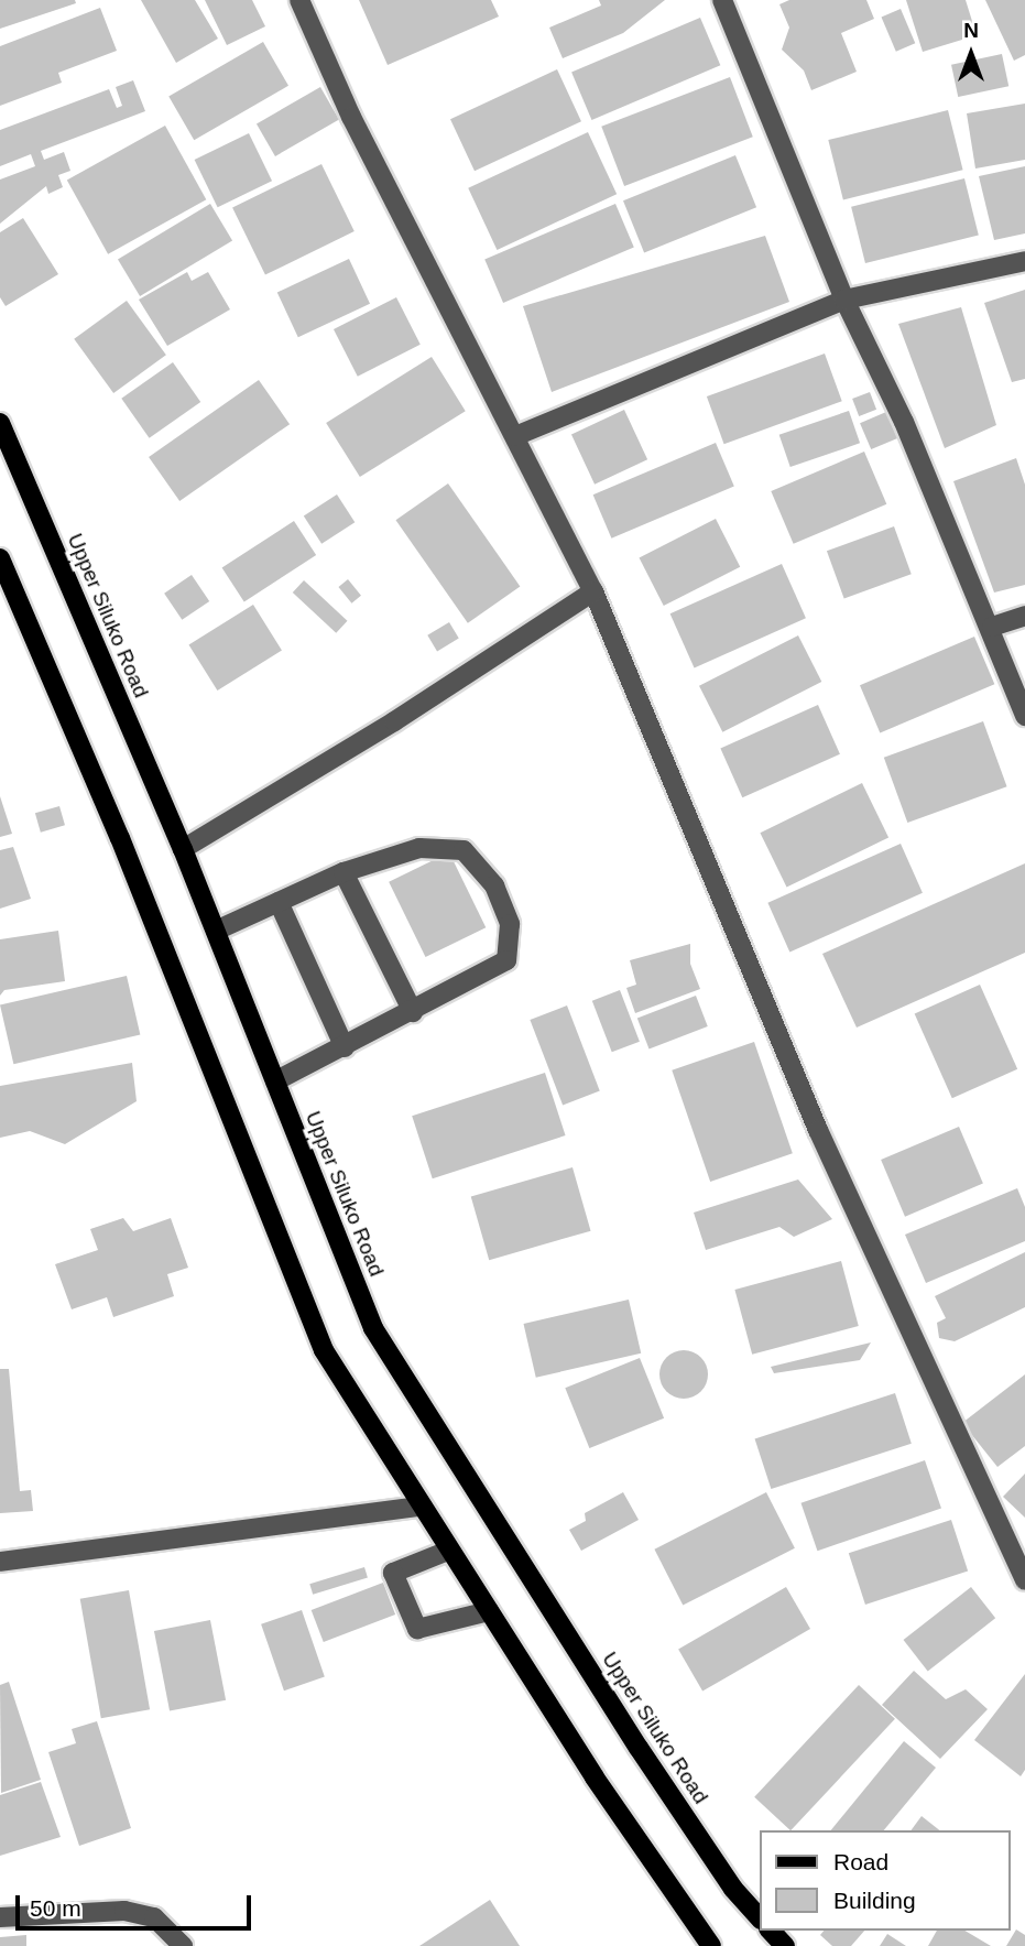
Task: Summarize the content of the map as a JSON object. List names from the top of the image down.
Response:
{
  "streets": {
    "main road": ["Upper Siluko Road"]
  },
  "legend": ["Road", "Building"],
  "scale_bar": "50 m",
  "north": "top"
}
